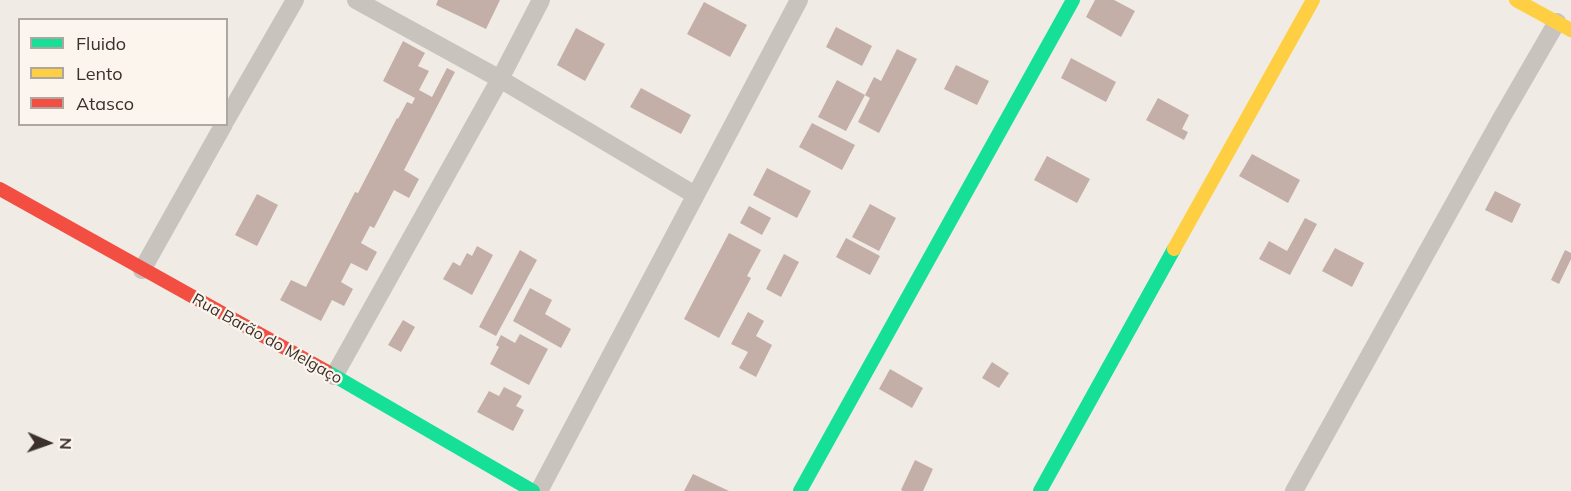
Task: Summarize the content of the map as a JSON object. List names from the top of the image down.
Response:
{
  "streets": {
    "street": ["Rua Barão do Melgaço"]
  },
  "legend": ["Fluido", "Lento", "Atasco"],
  "north": "right"
}
